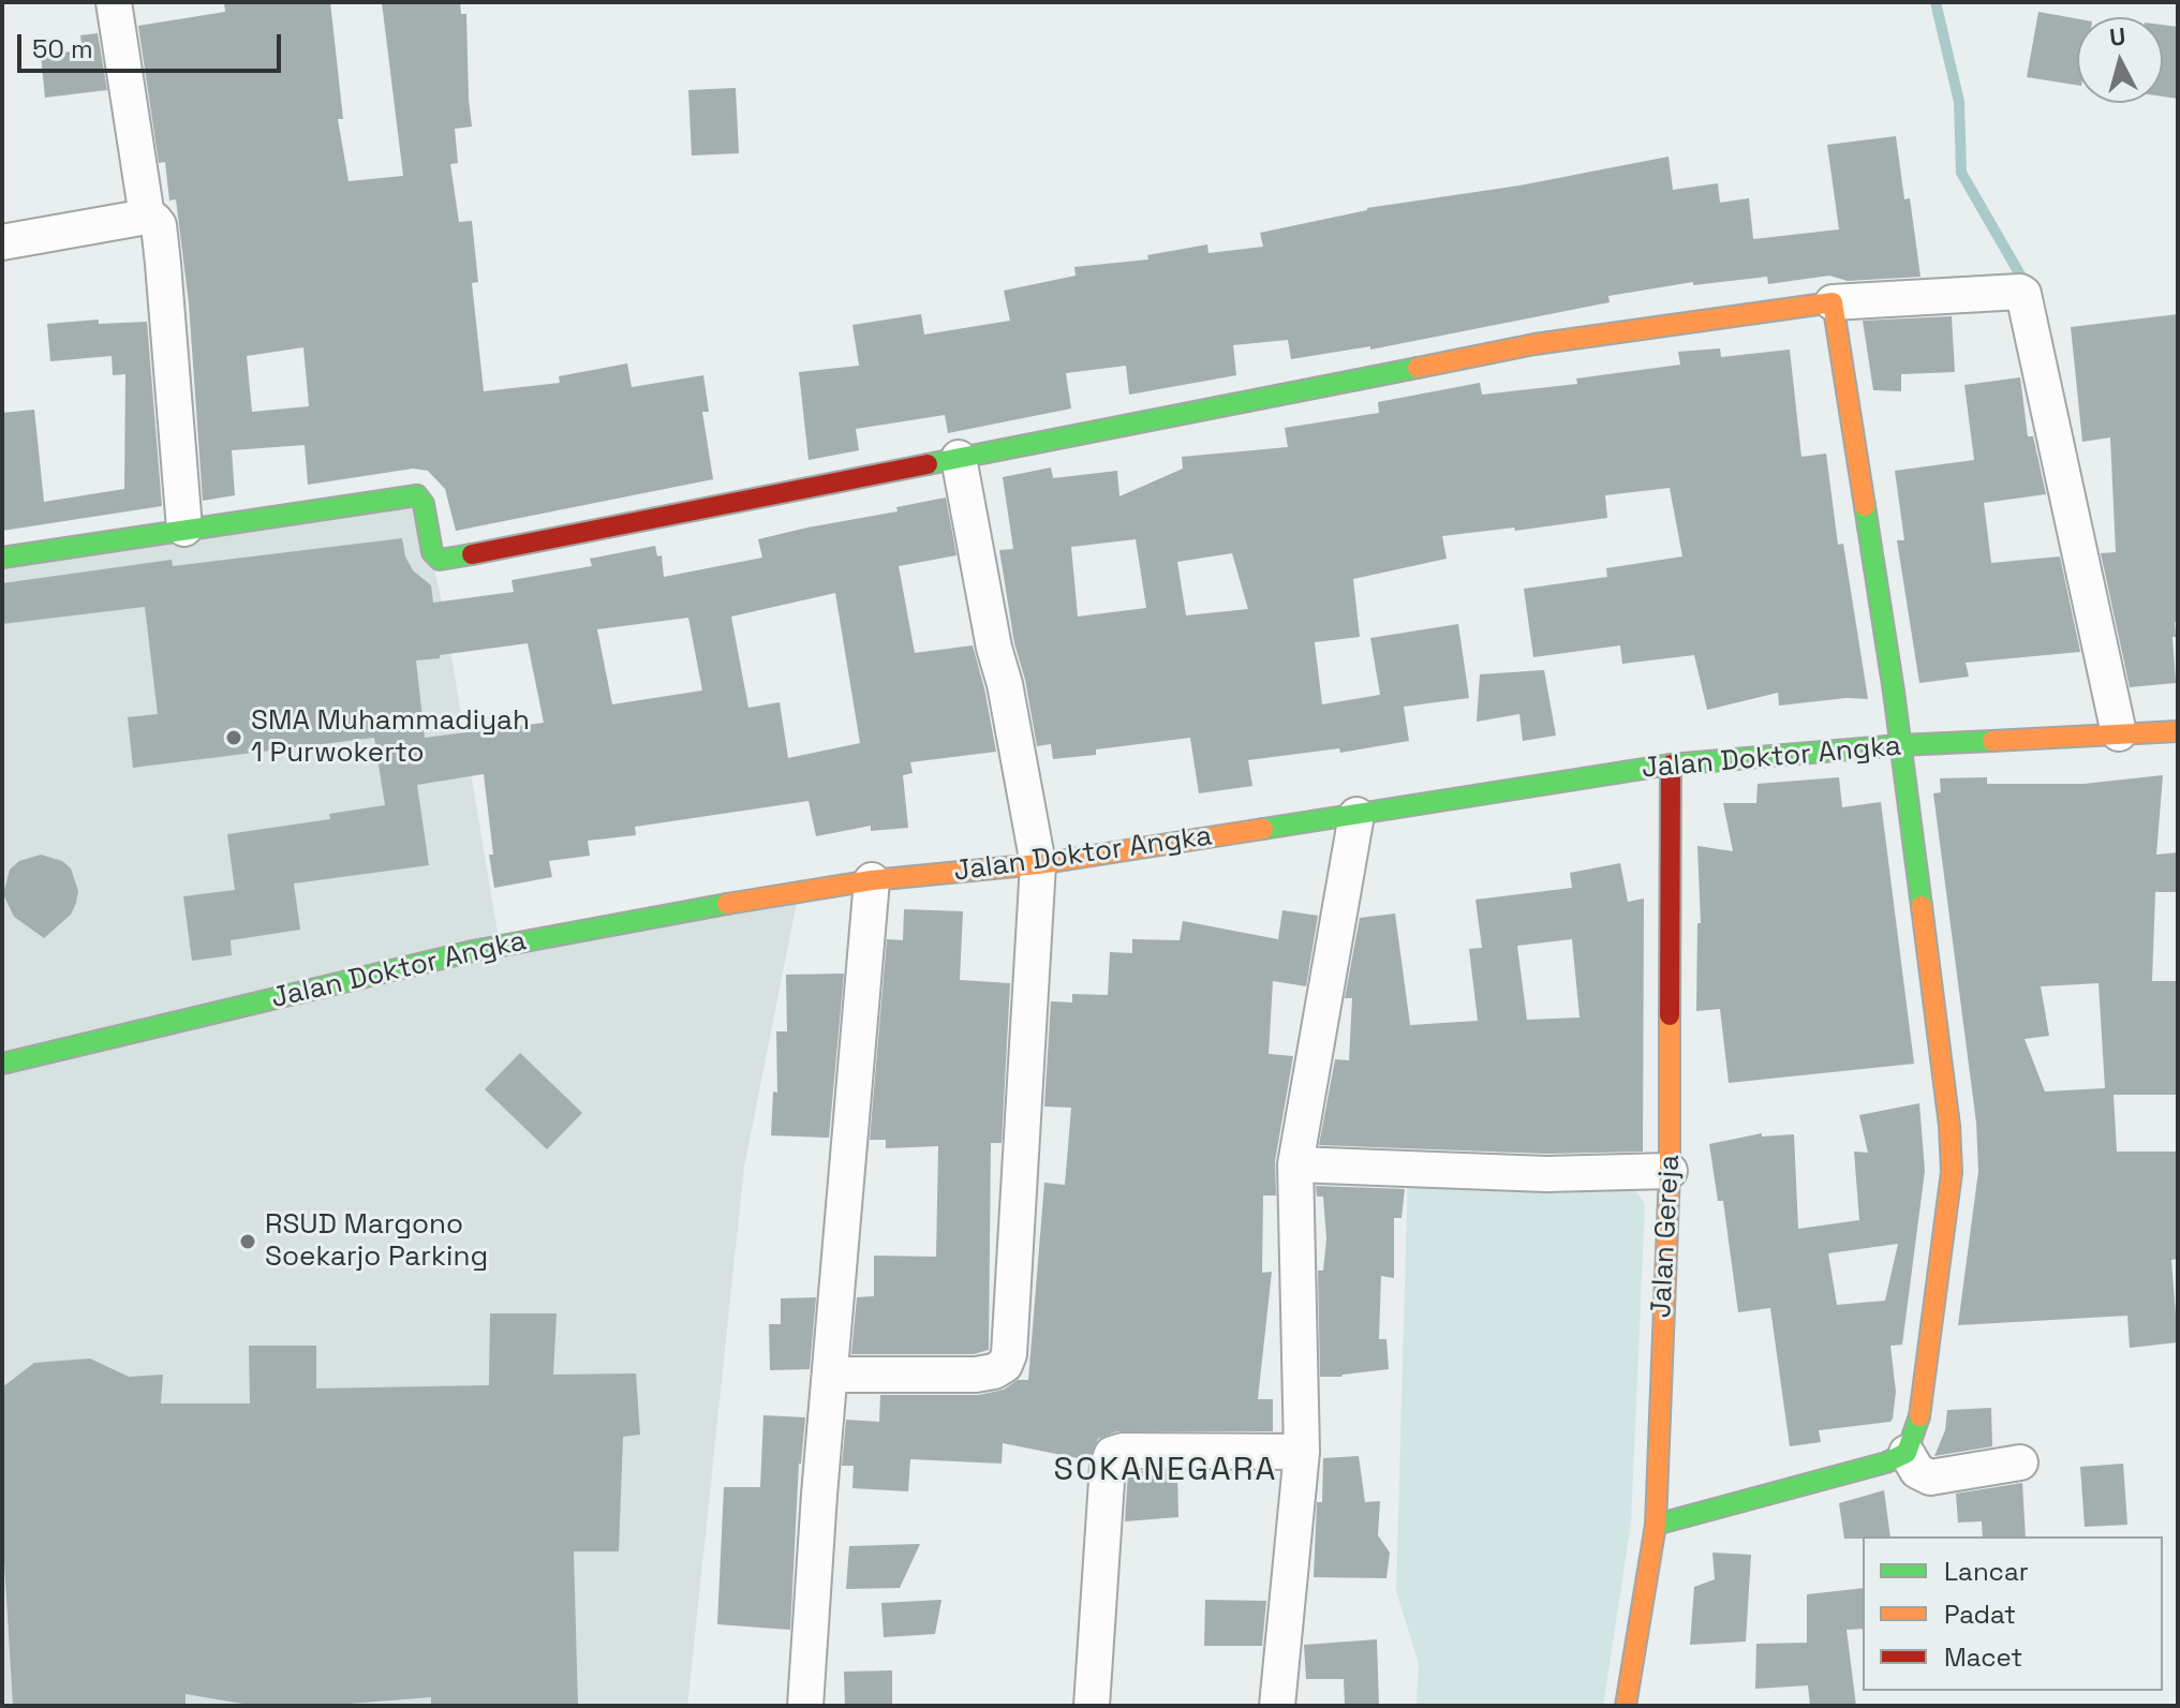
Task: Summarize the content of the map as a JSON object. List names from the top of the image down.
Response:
{
  "streets": {
    "street": ["Jalan Doktor Angka", "Jalan Gereja"]
  },
  "crossings": [
    ["Jalan Doktor Angka", "Jalan Gereja"]
  ],
  "districts": ["SOKANEGARA"],
  "places": ["SMA Muhammadiyah 1 Purwokerto", "RSUD Margono Soekarjo Parking"],
  "legend": ["Lancar", "Padat", "Macet"],
  "scale_bar": "50 m",
  "north": "top"
}
